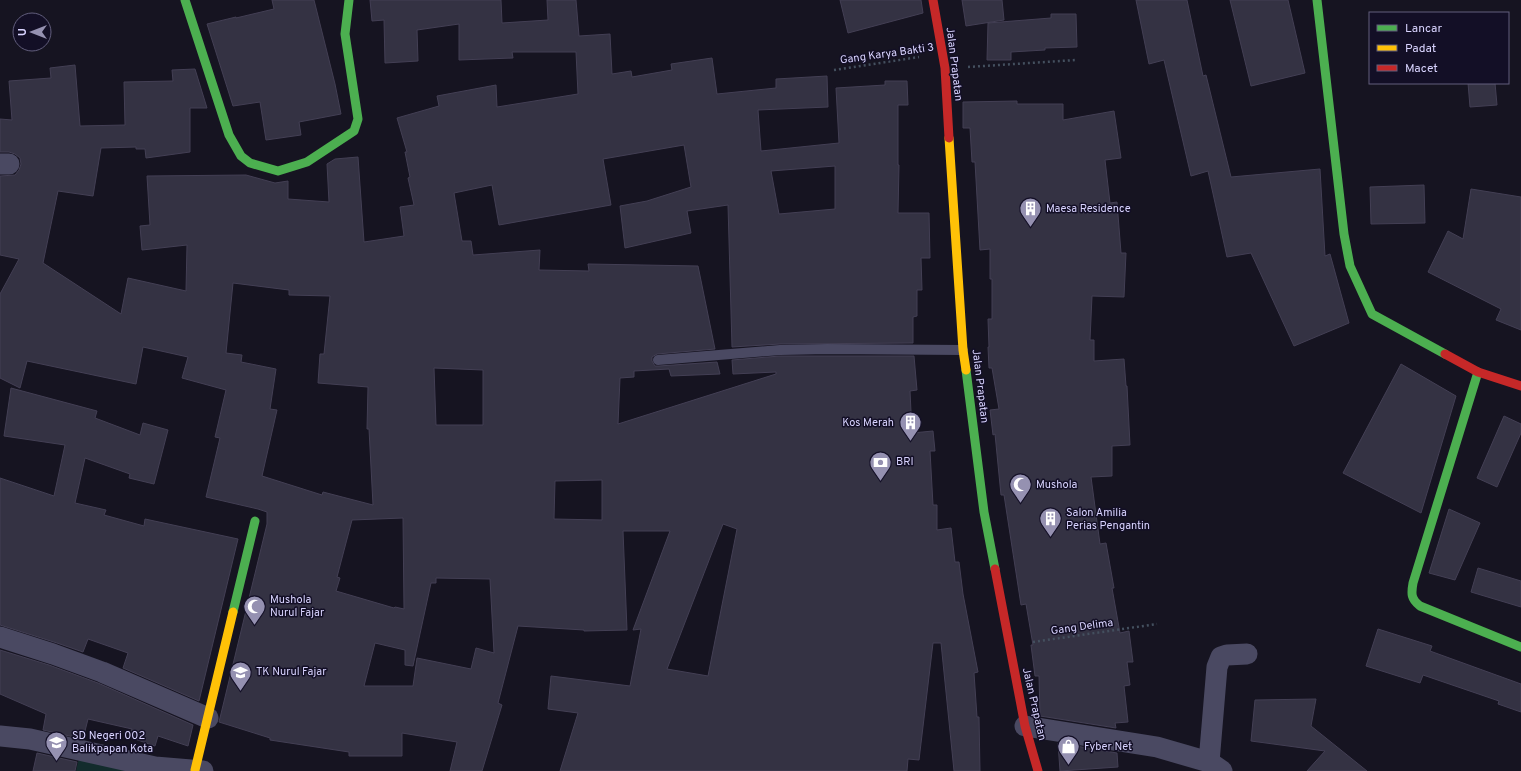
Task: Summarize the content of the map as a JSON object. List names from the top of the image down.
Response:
{
  "streets": {
    "street": ["Jalan Prapatan"],
    "path": ["Gang Karya Bakti 3", "Gang Delima"]
  },
  "crossings": [
    ["Gang Karya Bakti 3", "Jalan Prapatan"],
    ["Jalan Prapatan", "Gang Delima"]
  ],
  "places": {
    "building": ["Maesa Residence", "Kos Merah", "Salon Amilia Perias Pengantin"],
    "bank": ["BRI"],
    "mosque": ["Mushola", "Mushola Nurul Fajar"],
    "school or university": ["TK Nurul Fajar", "SD Negeri 002 Balikpapan Kota"],
    "shop": ["Fyber Net"]
  },
  "legend": ["Lancar", "Padat", "Macet"],
  "north": "left"
}
